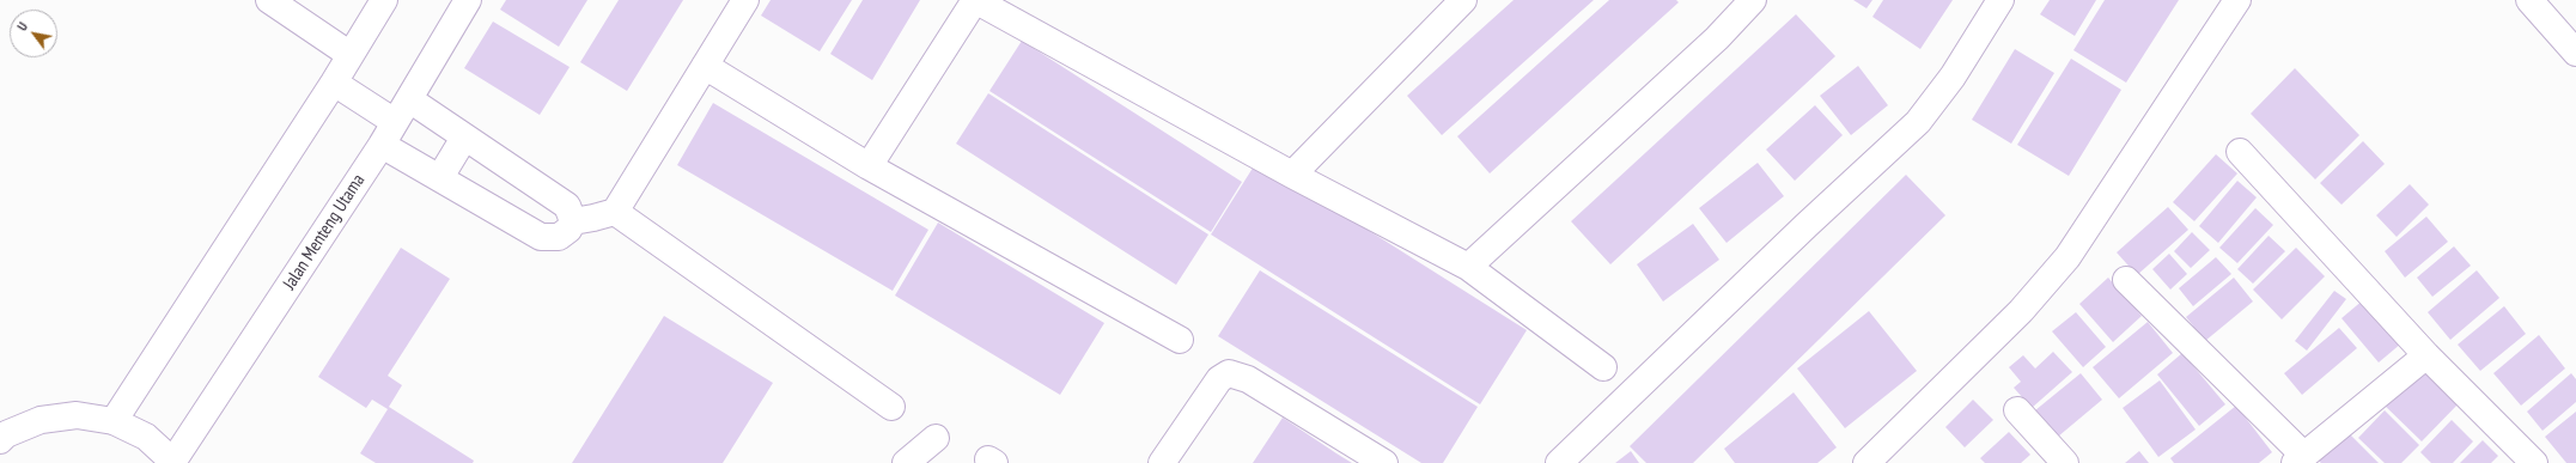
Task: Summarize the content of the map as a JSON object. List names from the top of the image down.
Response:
{
  "streets": {
    "street": ["Jalan Menteng Utama"]
  },
  "north": "top left"
}
